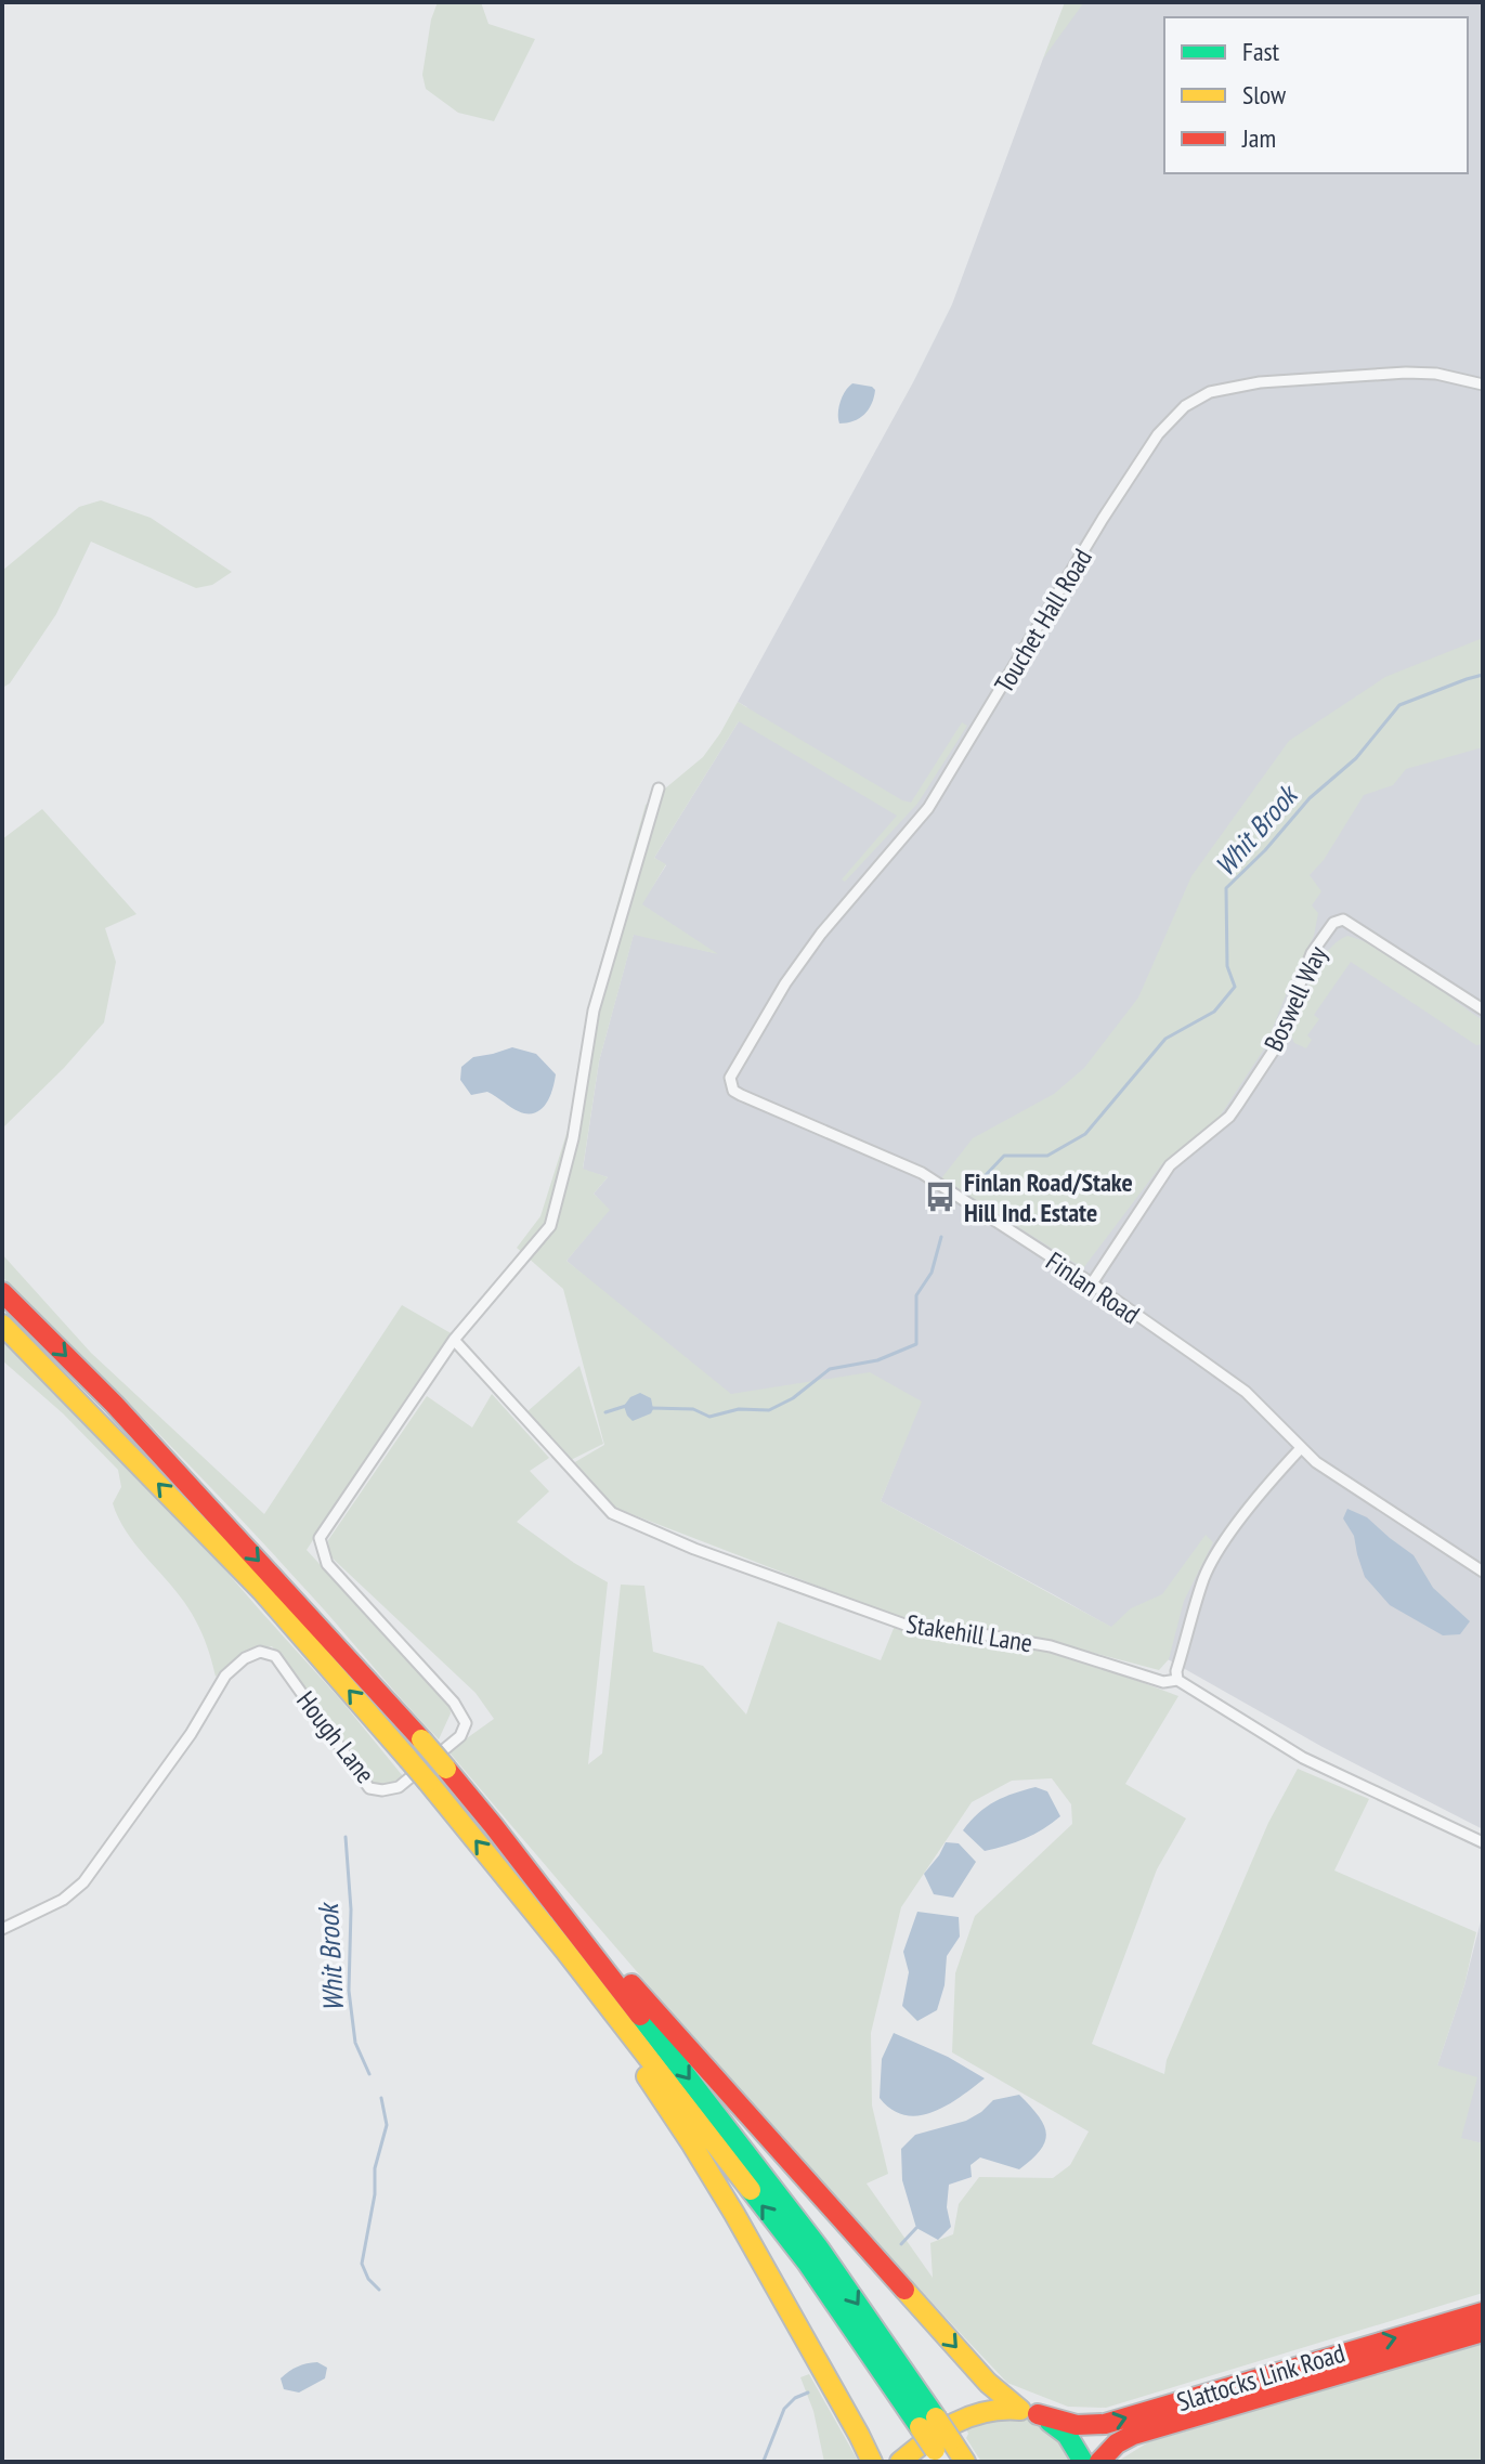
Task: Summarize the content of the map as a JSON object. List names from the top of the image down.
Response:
{
  "streets": {
    "highway": ["Slattocks Link Road"],
    "street": [
      "Touchet Hall Road",
      "Boswell Way",
      "Finlan Road",
      "Stakehill Lane",
      "Hough Lane"
    ]
  },
  "crossings": [
    ["Touchet Hall Road", "Finlan Road"],
    ["Boswell Way", "Finlan Road"],
    ["Stakehill Lane", "Hough Lane"]
  ],
  "water": ["Whit Brook"],
  "places": {
    "bus stop": ["Finlan Road/Stake Hill Ind. Estate"]
  },
  "legend": ["Fast", "Slow", "Jam"]
}
